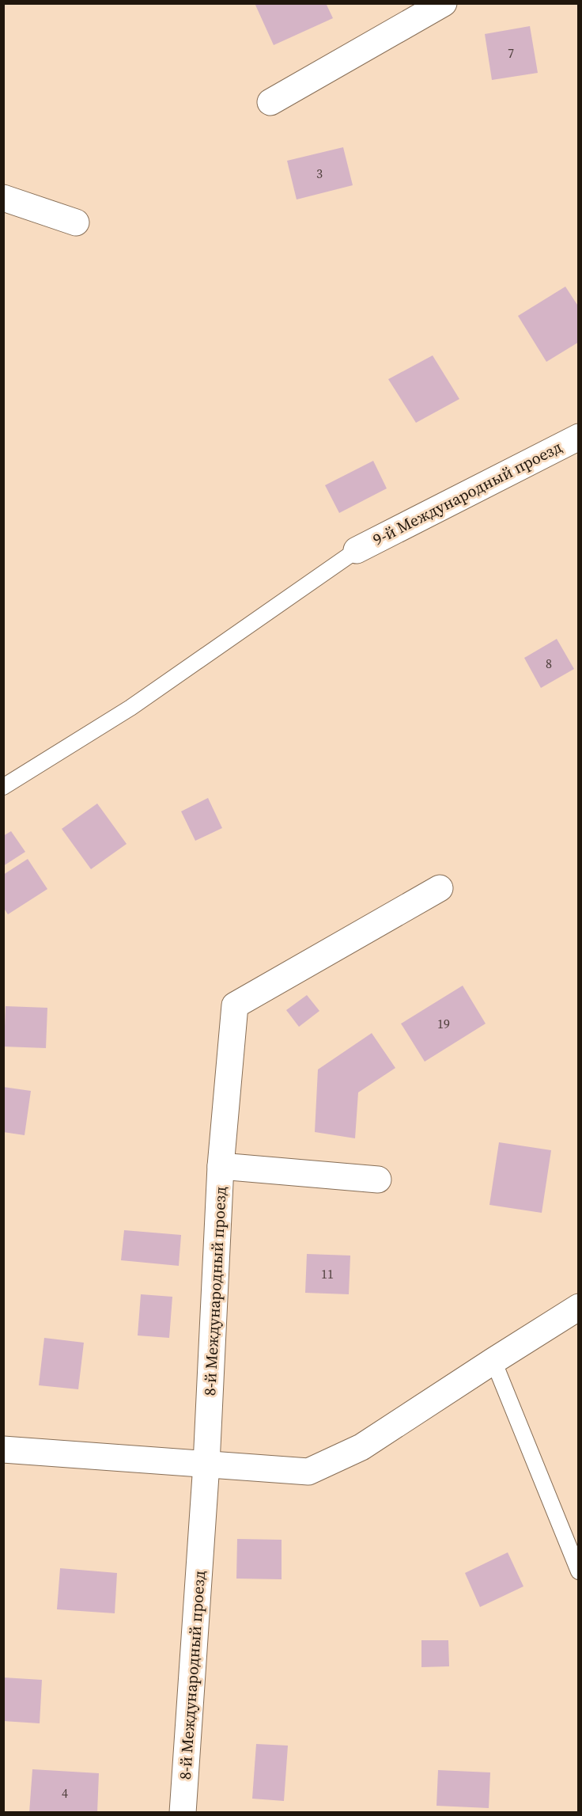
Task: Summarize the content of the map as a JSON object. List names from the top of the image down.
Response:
{
  "streets": {
    "street": ["9-й Международный проезд", "8-й Международный проезд"]
  },
  "house_numbers": [
    "7",
    "3",
    "8",
    "19",
    "11",
    "4"
  ]
}
